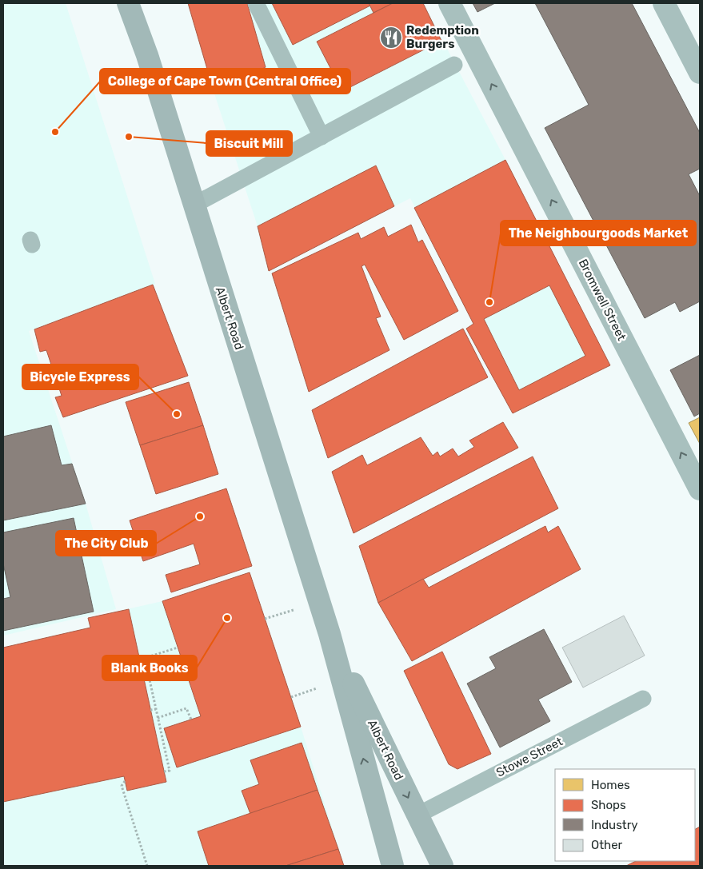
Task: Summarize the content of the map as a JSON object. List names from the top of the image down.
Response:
{
  "streets": {
    "main road": ["Albert Road"],
    "street": ["Bromwell Street"],
    "lane": ["Stowe Street"]
  },
  "crossings": [
    ["Albert Road", "Stowe Street"]
  ],
  "one_way": ["Bromwell Street"],
  "places": {
    "restaurant": ["Redemption Burgers"],
    "other": [
      "College of Cape Town (Central Office)",
      "Biscuit Mill",
      "The Neighbourgoods Market",
      "Bicycle Express",
      "The City Club",
      "Blank Books"
    ]
  },
  "legend": [
    "Homes",
    "Shops",
    "Industry",
    "Other"
  ]
}
